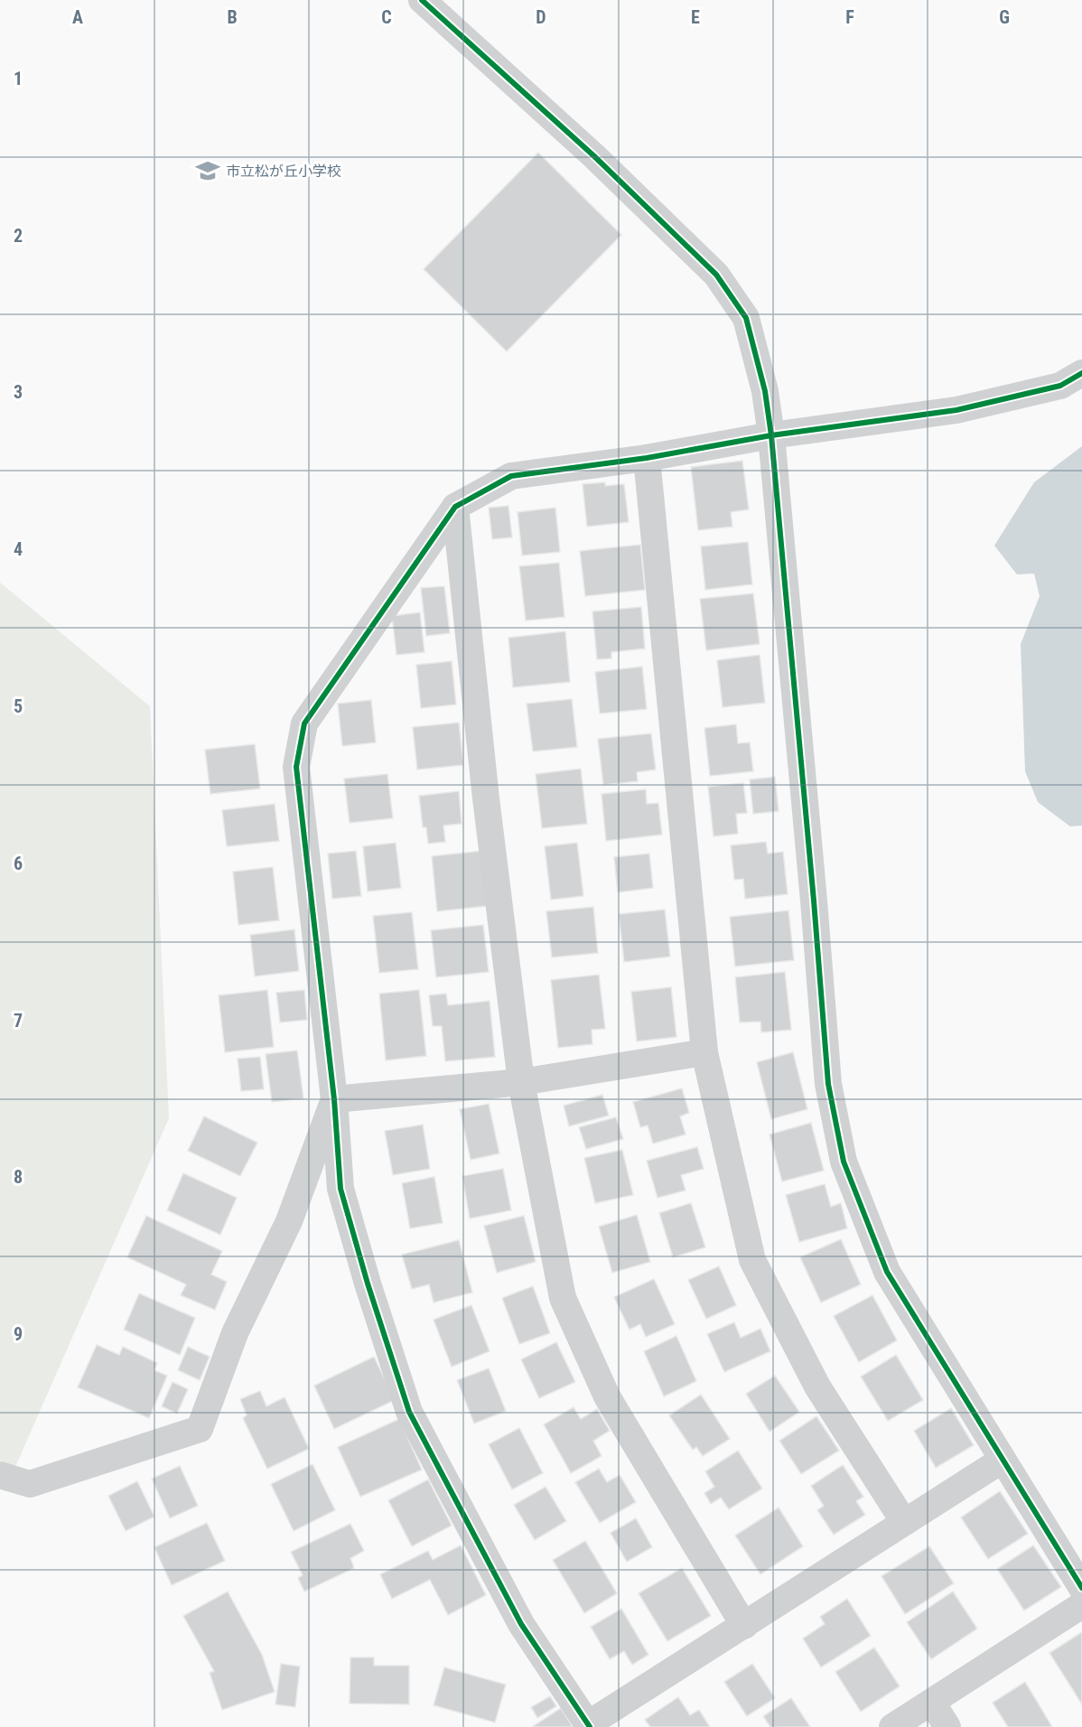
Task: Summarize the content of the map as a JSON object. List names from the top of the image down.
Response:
{
  "places": {
    "school or university": ["市立松が丘小学校"]
  },
  "grid": {
    "columns": [
      "A",
      "B",
      "C",
      "D",
      "E",
      "F",
      "G"
    ],
    "rows": [
      "1",
      "2",
      "3",
      "4",
      "5",
      "6",
      "7",
      "8",
      "9"
    ]
  }
}
